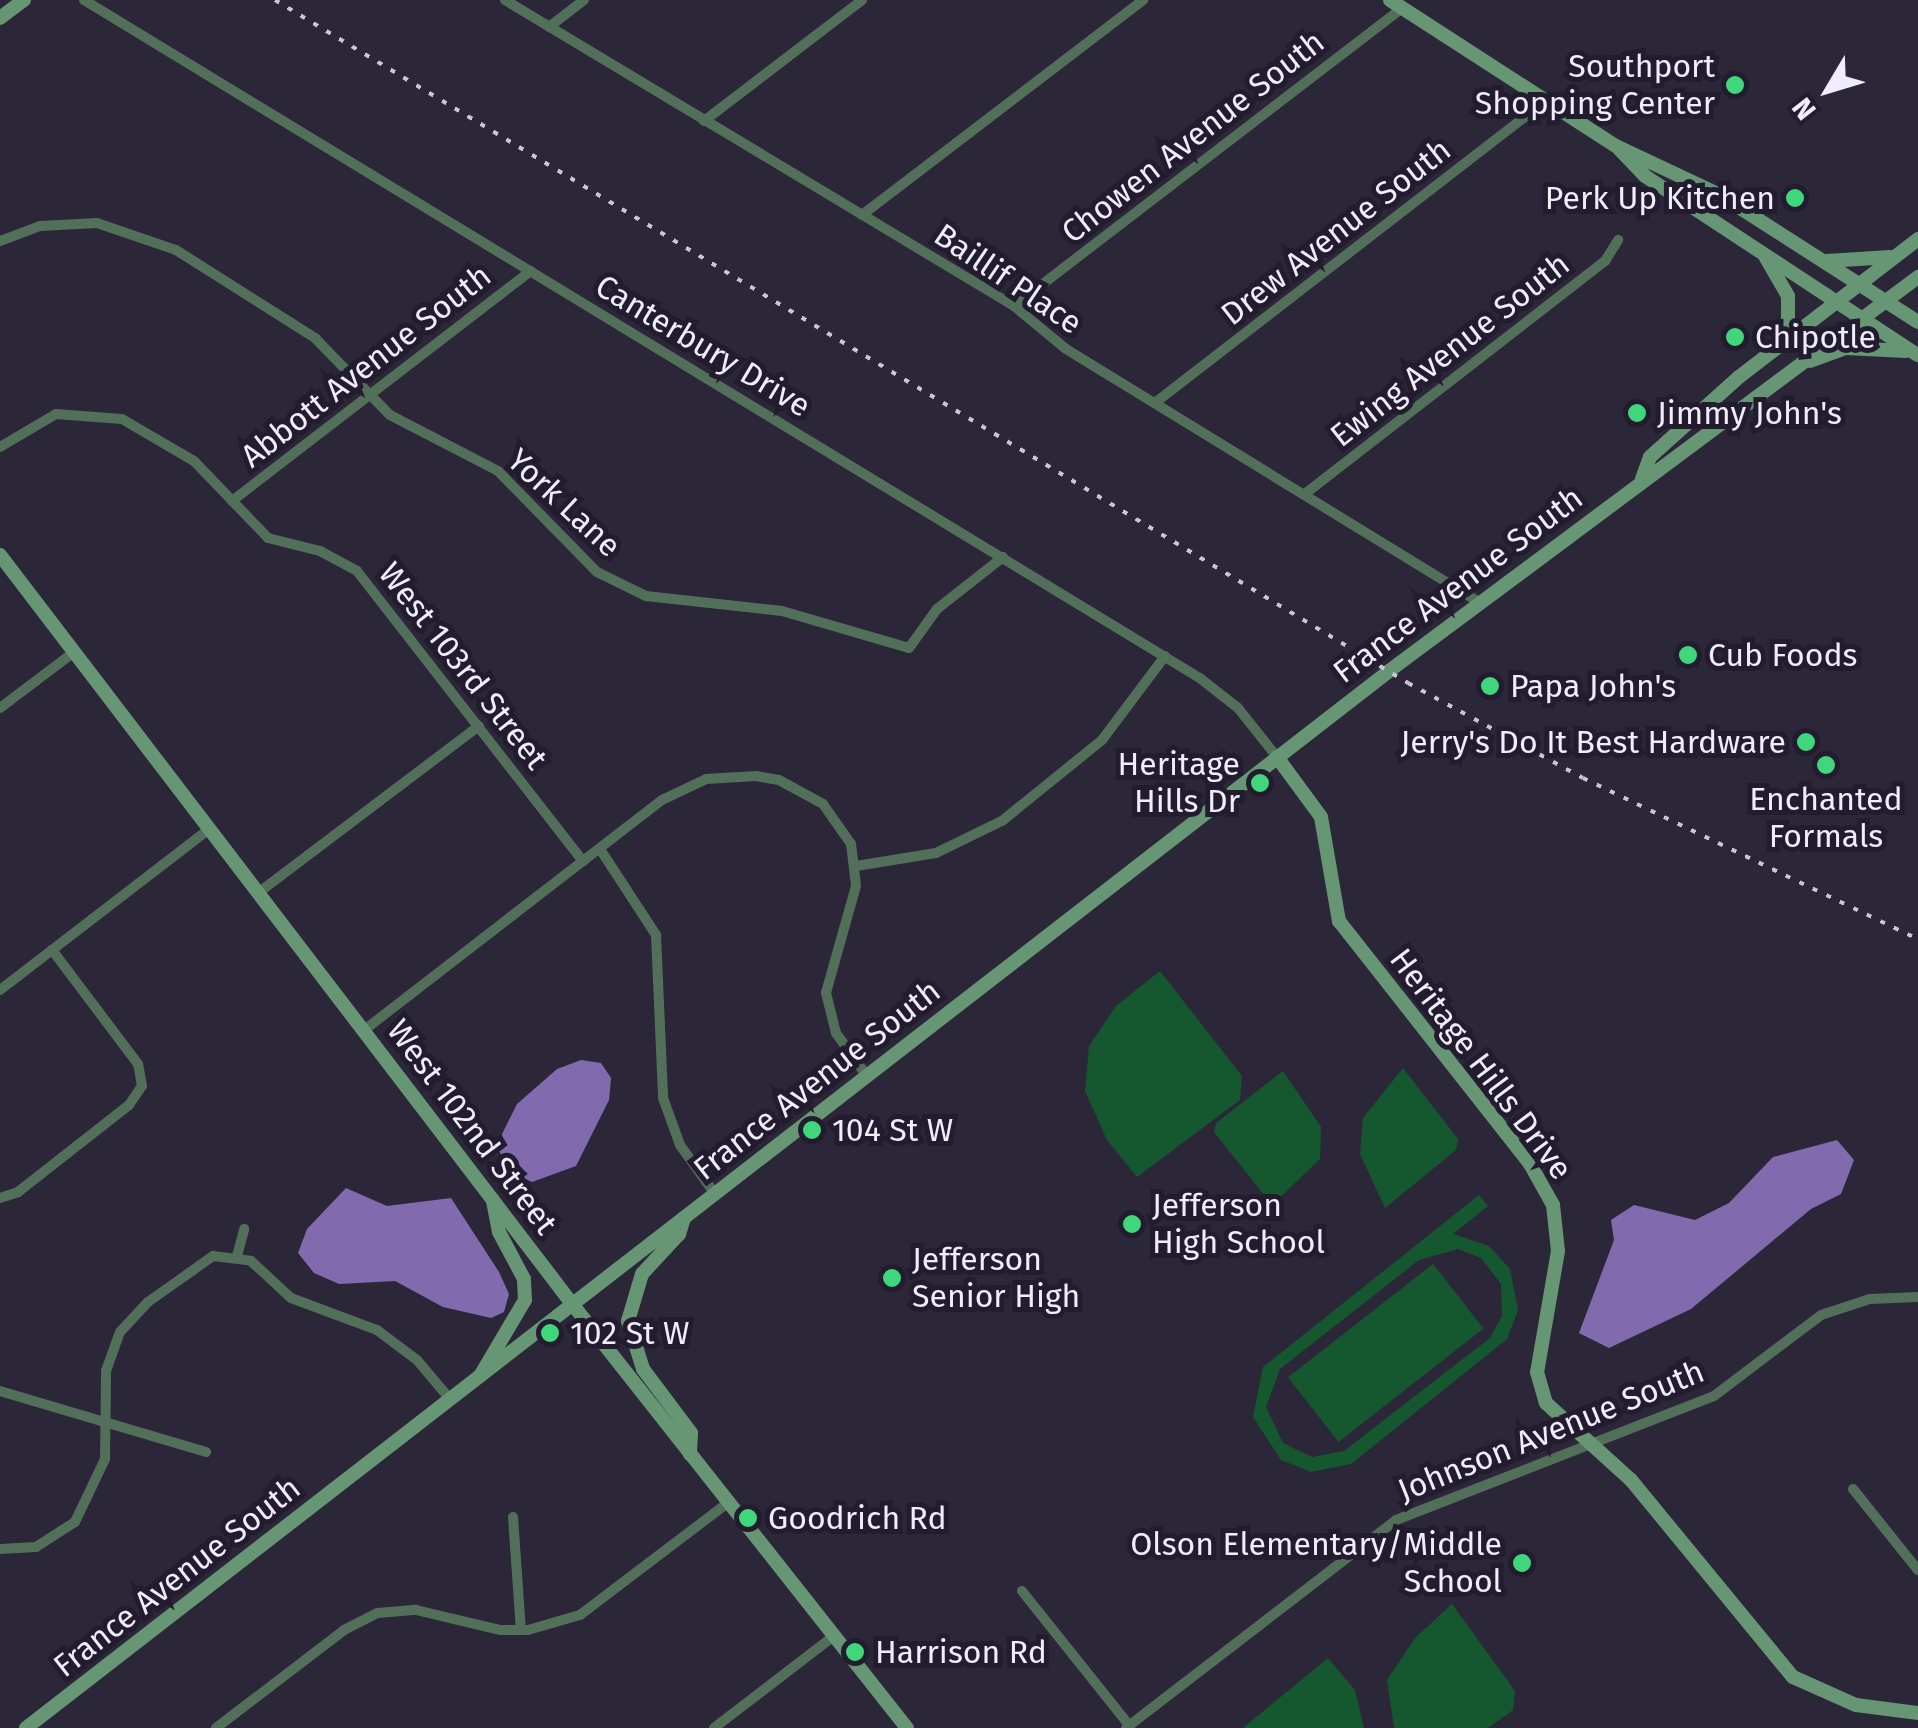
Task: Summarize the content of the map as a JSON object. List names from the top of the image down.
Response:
{
  "streets": {
    "main road": ["France Avenue South", "Heritage Hills Drive", "West 102nd Street"],
    "street": [
      "Chowen Avenue South",
      "Drew Avenue South",
      "Baillif Place",
      "Canterbury Drive",
      "Ewing Avenue South",
      "Abbott Avenue South",
      "York Lane",
      "West 103rd Street",
      "Johnson Avenue South"
    ]
  },
  "crossings": [
    ["Chowen Avenue South", "Baillif Place"],
    ["Drew Avenue South", "Baillif Place"],
    ["Baillif Place", "Ewing Avenue South"],
    ["Baillif Place", "France Avenue South"],
    ["Canterbury Drive", "Abbott Avenue South"],
    ["Canterbury Drive", "York Lane"],
    ["Canterbury Drive", "France Avenue South"],
    ["Canterbury Drive", "Heritage Hills Drive"],
    ["Abbott Avenue South", "York Lane"],
    ["Abbott Avenue South", "West 103rd Street"],
    ["France Avenue South", "Heritage Hills Drive"],
    ["France Avenue South", "West 102nd Street"],
    ["Heritage Hills Drive", "Johnson Avenue South"]
  ],
  "places": [
    "Southport Shopping Center",
    "Perk Up Kitchen",
    "Chipotle",
    "Jimmy John's",
    "Cub Foods",
    "Papa John's",
    "Jerry's Do It Best Hardware",
    "Enchanted Formals",
    "Heritage Hills Dr",
    "104 St W",
    "Jefferson High School",
    "Jefferson Senior High",
    "102 St W",
    "Goodrich Rd",
    "Olson Elementary/Middle School",
    "Harrison Rd"
  ],
  "north": "bottom left"
}
